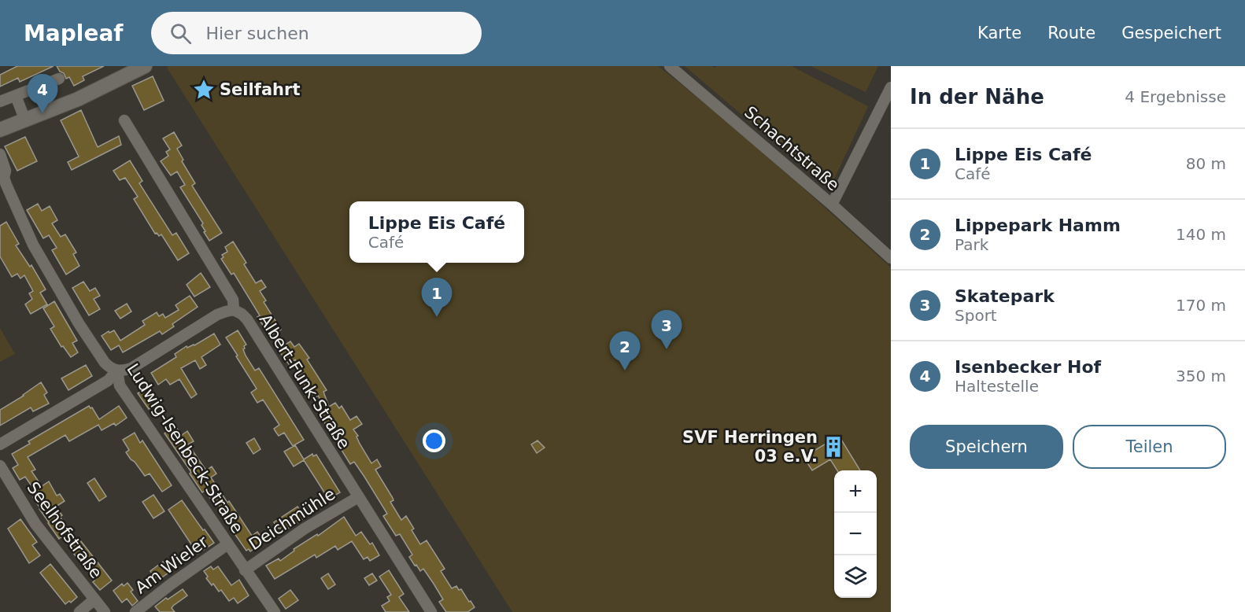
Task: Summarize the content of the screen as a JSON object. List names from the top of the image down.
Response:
{
  "streets": {
    "street": [
      "Schachtstraße",
      "Albert-Funk-Straße",
      "Ludwig-Isenbeck-Straße",
      "Deichmühle",
      "Seelhofstraße",
      "Am Wieler"
    ]
  },
  "crossings": [
    ["Albert-Funk-Straße", "Deichmühle"],
    ["Ludwig-Isenbeck-Straße", "Deichmühle"],
    ["Ludwig-Isenbeck-Straße", "Am Wieler"]
  ],
  "places": {
    "place": ["Seilfahrt"],
    "building": ["SVF Herringen 03 e.V."]
  },
  "page": {
    "header": "Mapleaf",
    "search": "Hier suchen",
    "nav": ["Karte", "Route", "Gespeichert"],
    "heading": ["In der Nähe", "4 Ergebnisse"],
    "pins": [
      "4",
      "1",
      "3",
      "2"
    ],
    "list": [
      {
        "mark": "1",
        "name": "Lippe Eis Café",
        "note": "Café",
        "value": "80 m"
      },
      {
        "mark": "2",
        "name": "Lippepark Hamm",
        "note": "Park",
        "value": "140 m"
      },
      {
        "mark": "3",
        "name": "Skatepark",
        "note": "Sport",
        "value": "170 m"
      },
      {
        "mark": "4",
        "name": "Isenbecker Hof",
        "note": "Haltestelle",
        "value": "350 m"
      }
    ],
    "popup": ["Lippe Eis Café", "Café"],
    "buttons": ["Speichern", "Teilen"],
    "map_buttons": ["+", "−"]
  }
}
